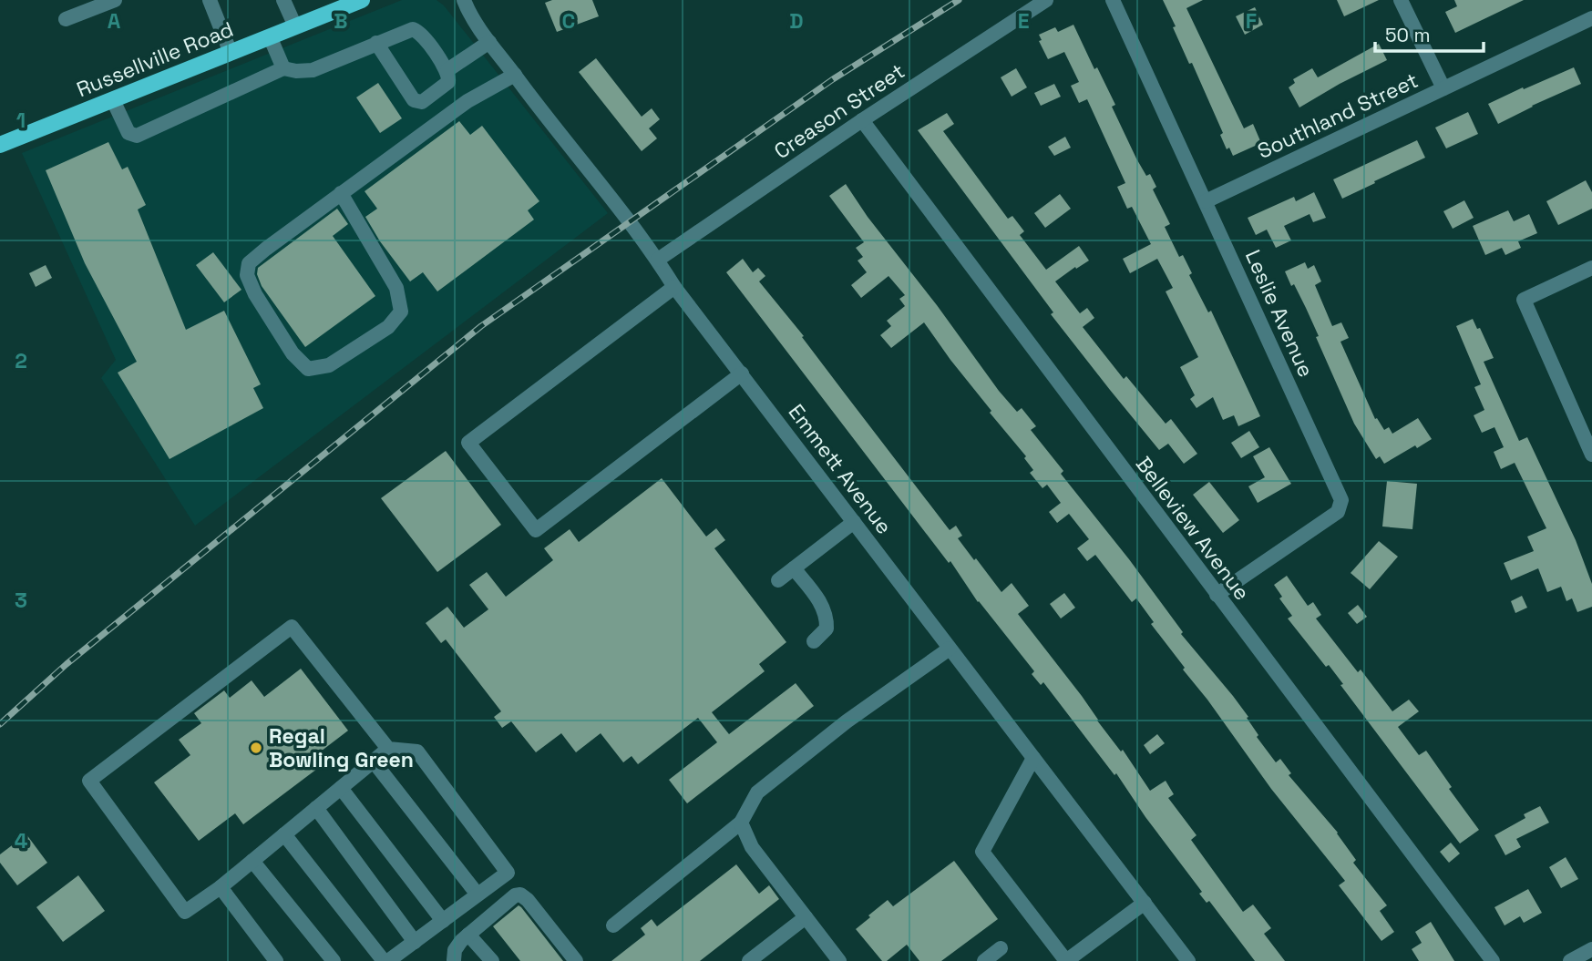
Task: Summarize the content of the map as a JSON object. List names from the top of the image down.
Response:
{
  "streets": {
    "main road": ["Russellville Road"],
    "street": [
      "Creason Street",
      "Southland Street",
      "Leslie Avenue",
      "Emmett Avenue",
      "Belleview Avenue"
    ]
  },
  "crossings": [
    ["Creason Street", "Emmett Avenue"],
    ["Creason Street", "Belleview Avenue"],
    ["Southland Street", "Leslie Avenue"],
    ["Leslie Avenue", "Belleview Avenue"]
  ],
  "places": ["Regal Bowling Green"],
  "scale_bar": "50 m",
  "grid": {
    "columns": [
      "A",
      "B",
      "C",
      "D",
      "E",
      "F"
    ],
    "rows": [
      "1",
      "2",
      "3",
      "4"
    ]
  }
}
